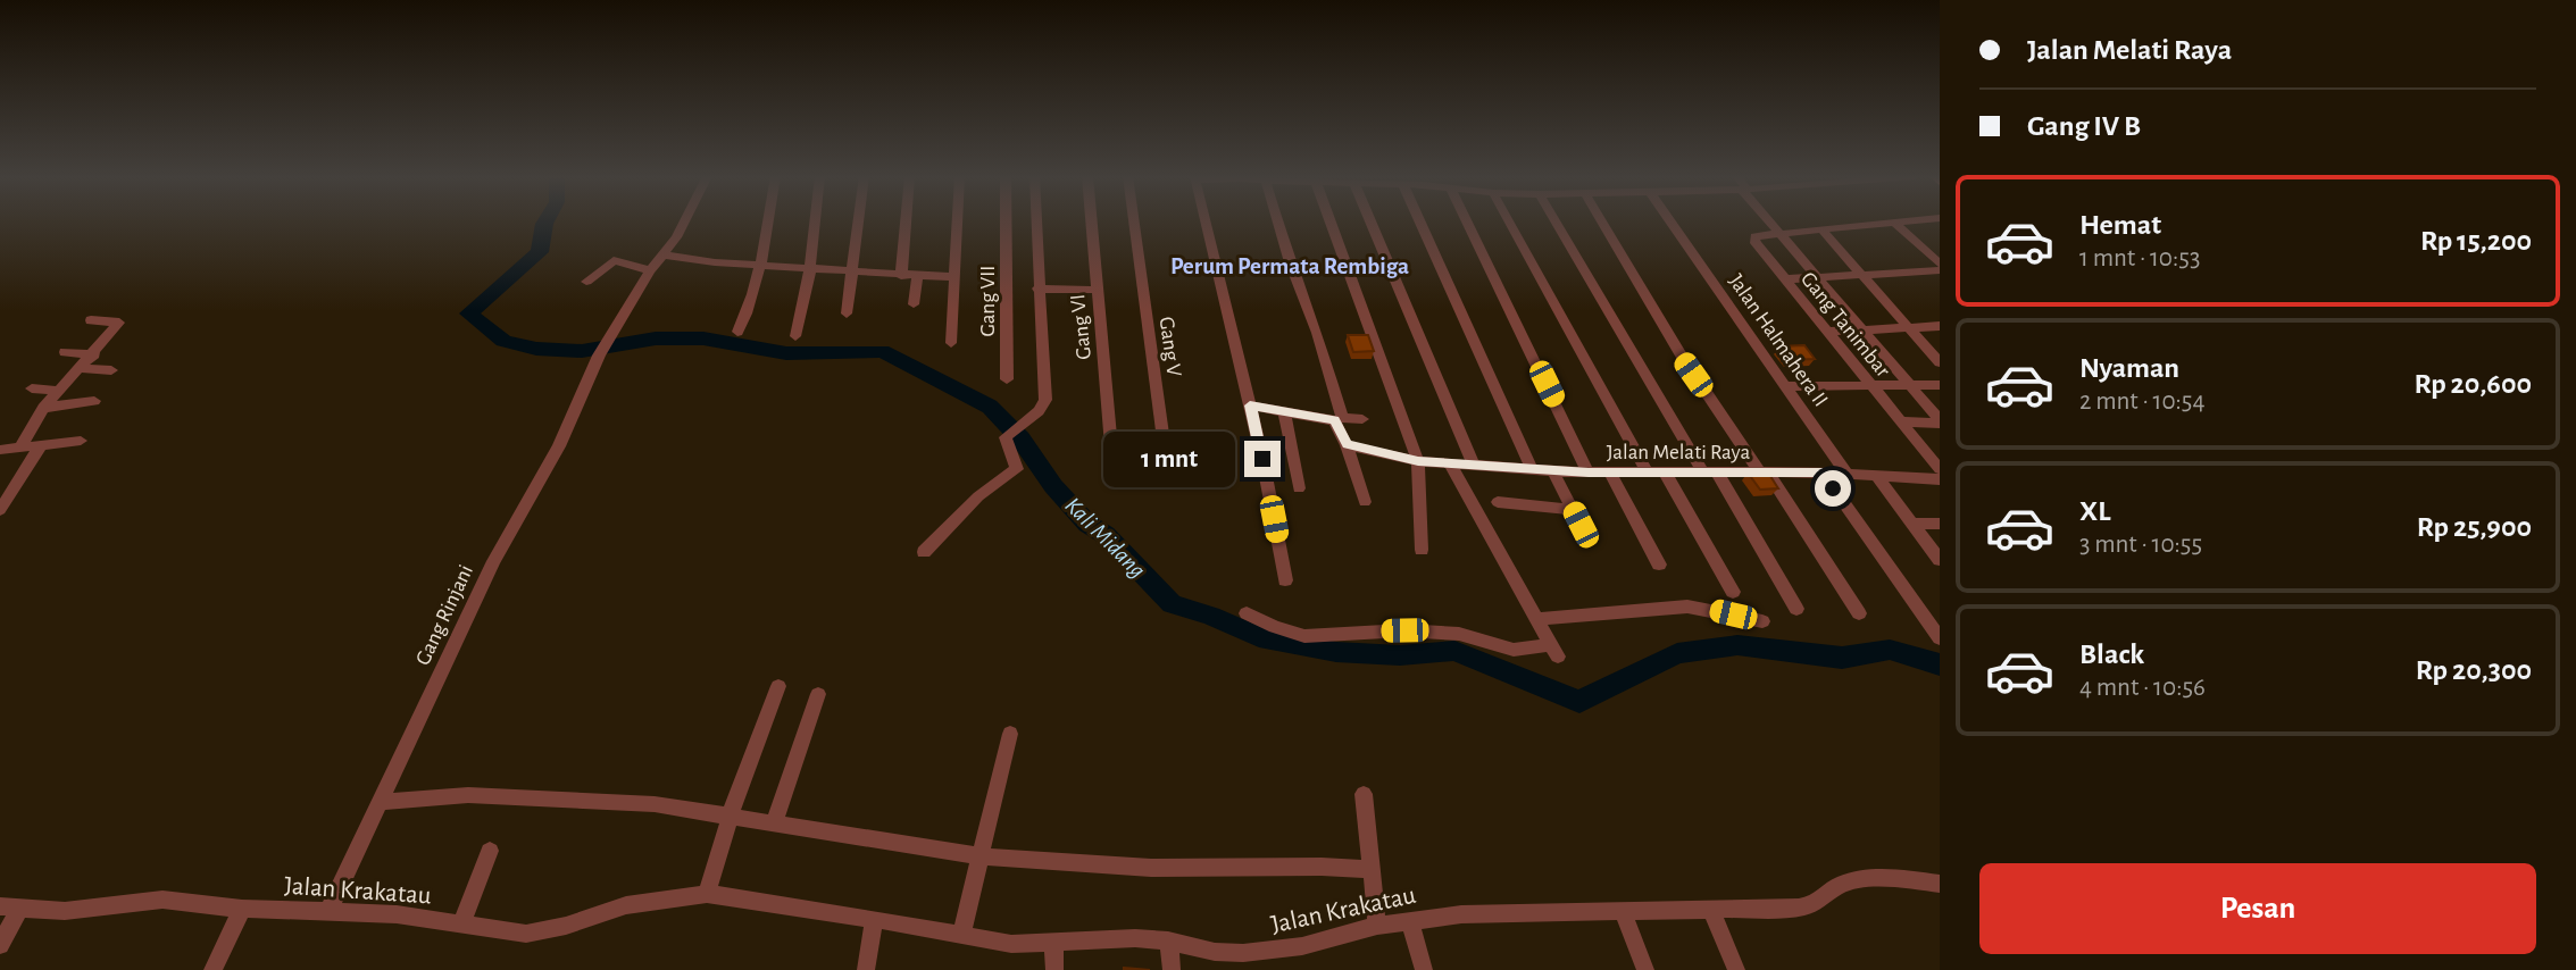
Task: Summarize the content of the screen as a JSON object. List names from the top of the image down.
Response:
{
  "streets": {
    "street": [
      "Gang VII",
      "Gang Tanimbar",
      "Gang VI",
      "Jalan Halmahera II",
      "Gang V",
      "Jalan Melati Raya",
      "Gang Rinjani",
      "Jalan Krakatau"
    ]
  },
  "crossings": [
    ["Jalan Halmahera II", "Jalan Melati Raya"],
    ["Gang Rinjani", "Jalan Krakatau"]
  ],
  "districts": ["Perum Permata Rembiga"],
  "water": ["Kali Midang"],
  "page": {
    "banner": ["Jalan Melati Raya", "Gang IV B"],
    "list": [
      {
        "name": "Hemat",
        "note": "1 mnt · 10:53",
        "value": "Rp 15,200"
      },
      {
        "name": "Nyaman",
        "note": "2 mnt · 10:54",
        "value": "Rp 20,600"
      },
      {
        "name": "XL",
        "note": "3 mnt · 10:55",
        "value": "Rp 25,900"
      },
      {
        "name": "Black",
        "note": "4 mnt · 10:56",
        "value": "Rp 20,300"
      }
    ],
    "bubble": "1 mnt",
    "buttons": "Pesan"
  }
}
